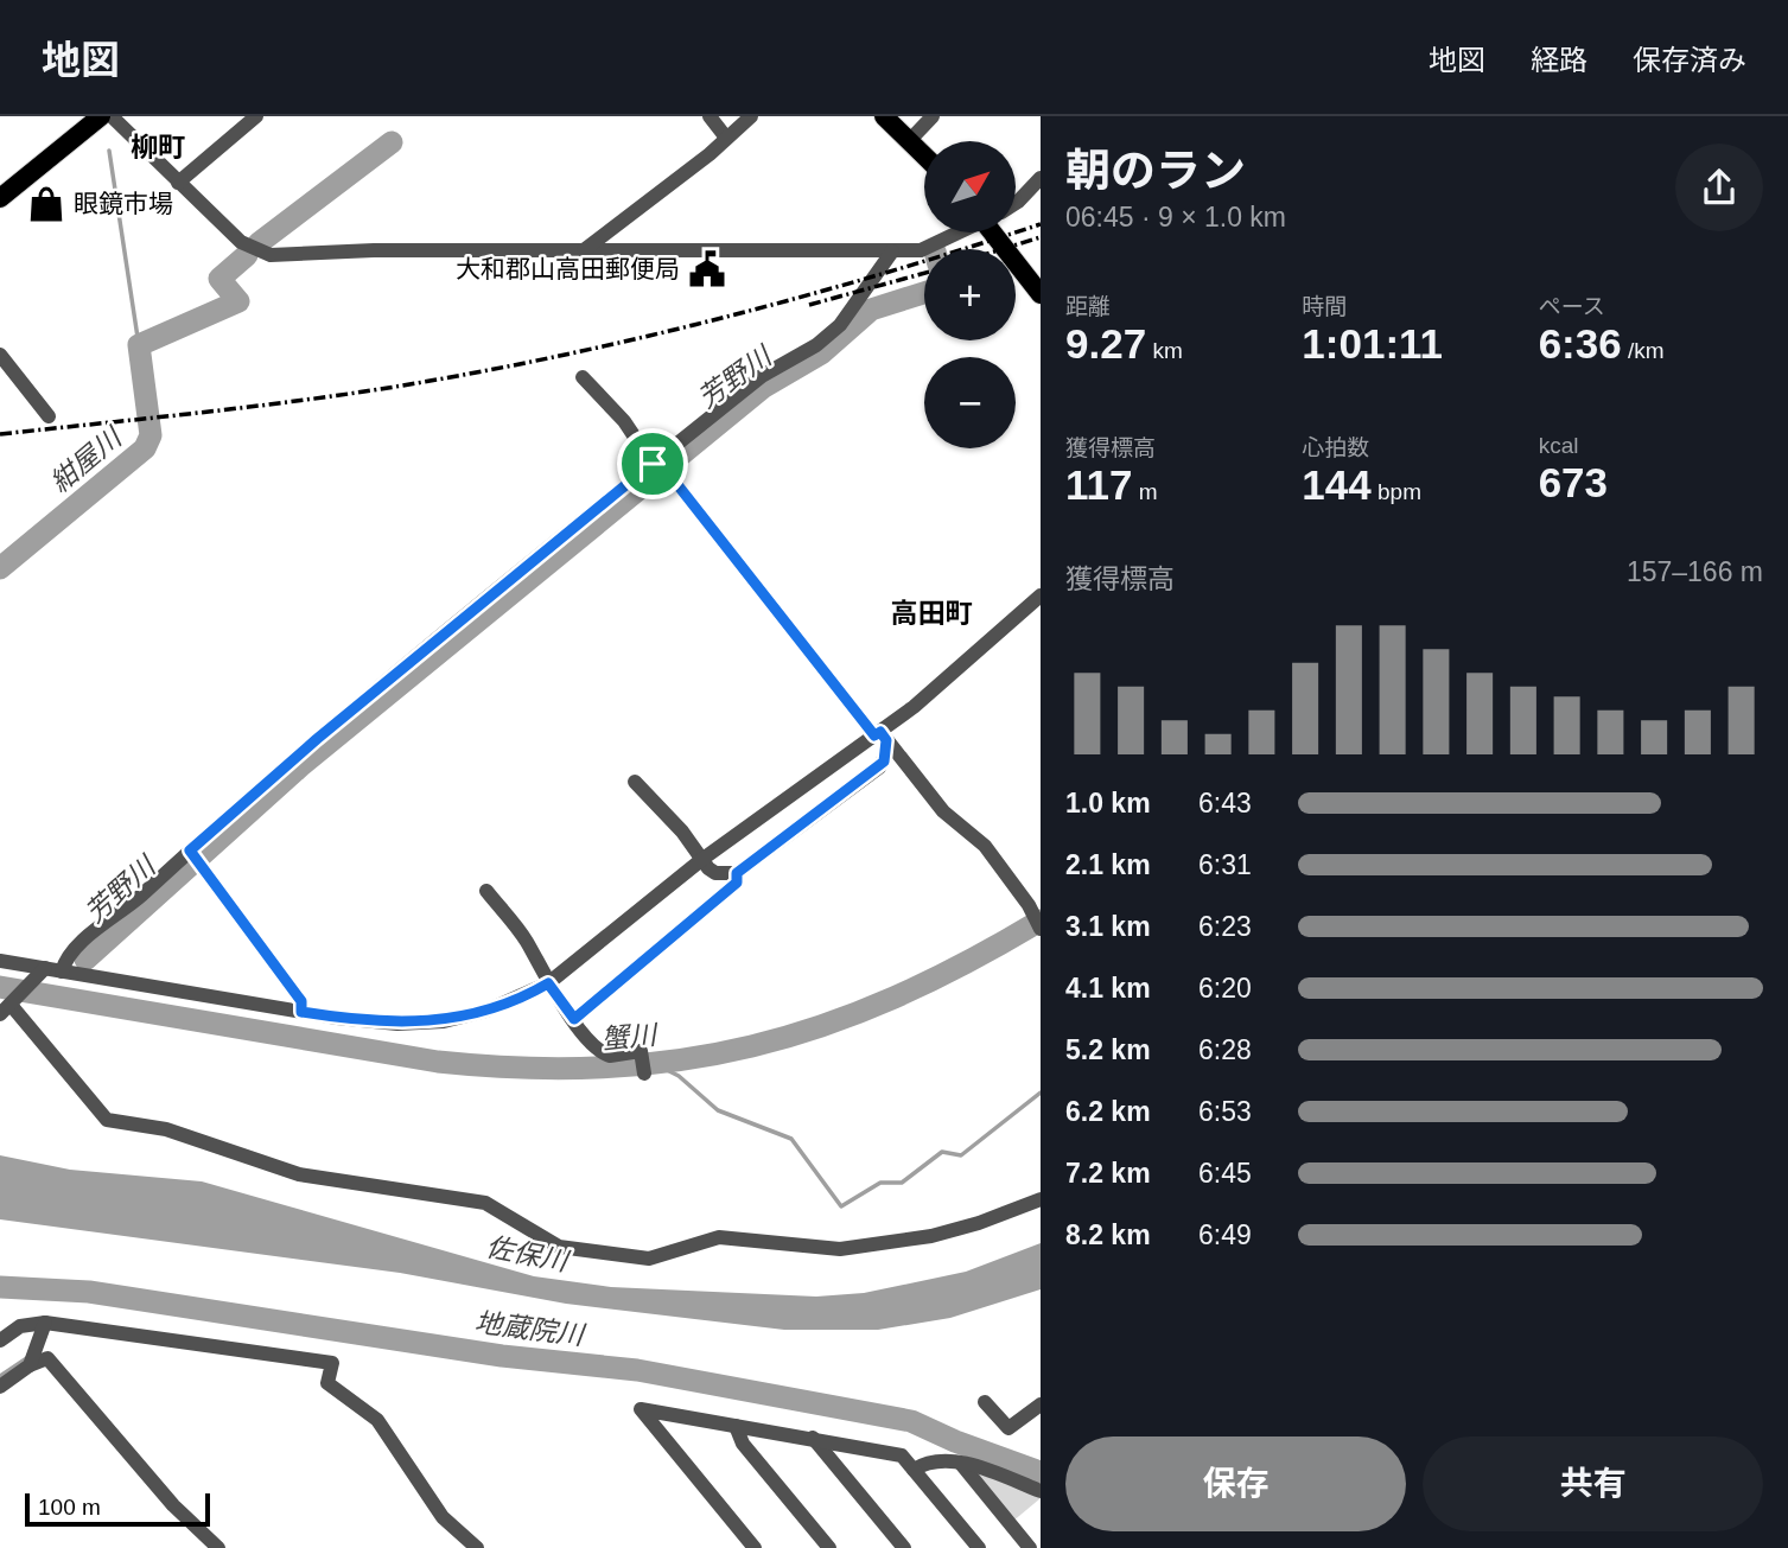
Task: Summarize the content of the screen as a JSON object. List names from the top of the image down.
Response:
{
  "districts": ["柳町", "高田町"],
  "water": [
    "芳野川",
    "紺屋川",
    "蟹川",
    "佐保川",
    "地蔵院川"
  ],
  "places": {
    "shop": ["眼鏡市場"],
    "public building": ["大和郡山高田郵便局"]
  },
  "scale_bar": "100 m",
  "north": "top right",
  "page": {
    "header": "地図",
    "nav": ["地図", "経路", "保存済み"],
    "heading": ["朝のラン", "06:45 · 9 × 1.0 km"],
    "map_buttons": ["+", "−"],
    "stats": [
      ["距離", "9.27 km"],
      ["時間", "1:01:11"],
      ["ペース", "6:36 /km"],
      ["獲得標高", "117 m"],
      ["心拍数", "144 bpm"],
      ["kcal", "673"]
    ],
    "chart": ["獲得標高", "157–166 m"],
    "list": [
      {
        "name": "1.0 km",
        "note": "6:43"
      },
      {
        "name": "2.1 km",
        "note": "6:31"
      },
      {
        "name": "3.1 km",
        "note": "6:23"
      },
      {
        "name": "4.1 km",
        "note": "6:20"
      },
      {
        "name": "5.2 km",
        "note": "6:28"
      },
      {
        "name": "6.2 km",
        "note": "6:53"
      },
      {
        "name": "7.2 km",
        "note": "6:45"
      },
      {
        "name": "8.2 km",
        "note": "6:49"
      }
    ],
    "buttons": ["保存", "共有"],
    "scale": "100 m"
  }
}
